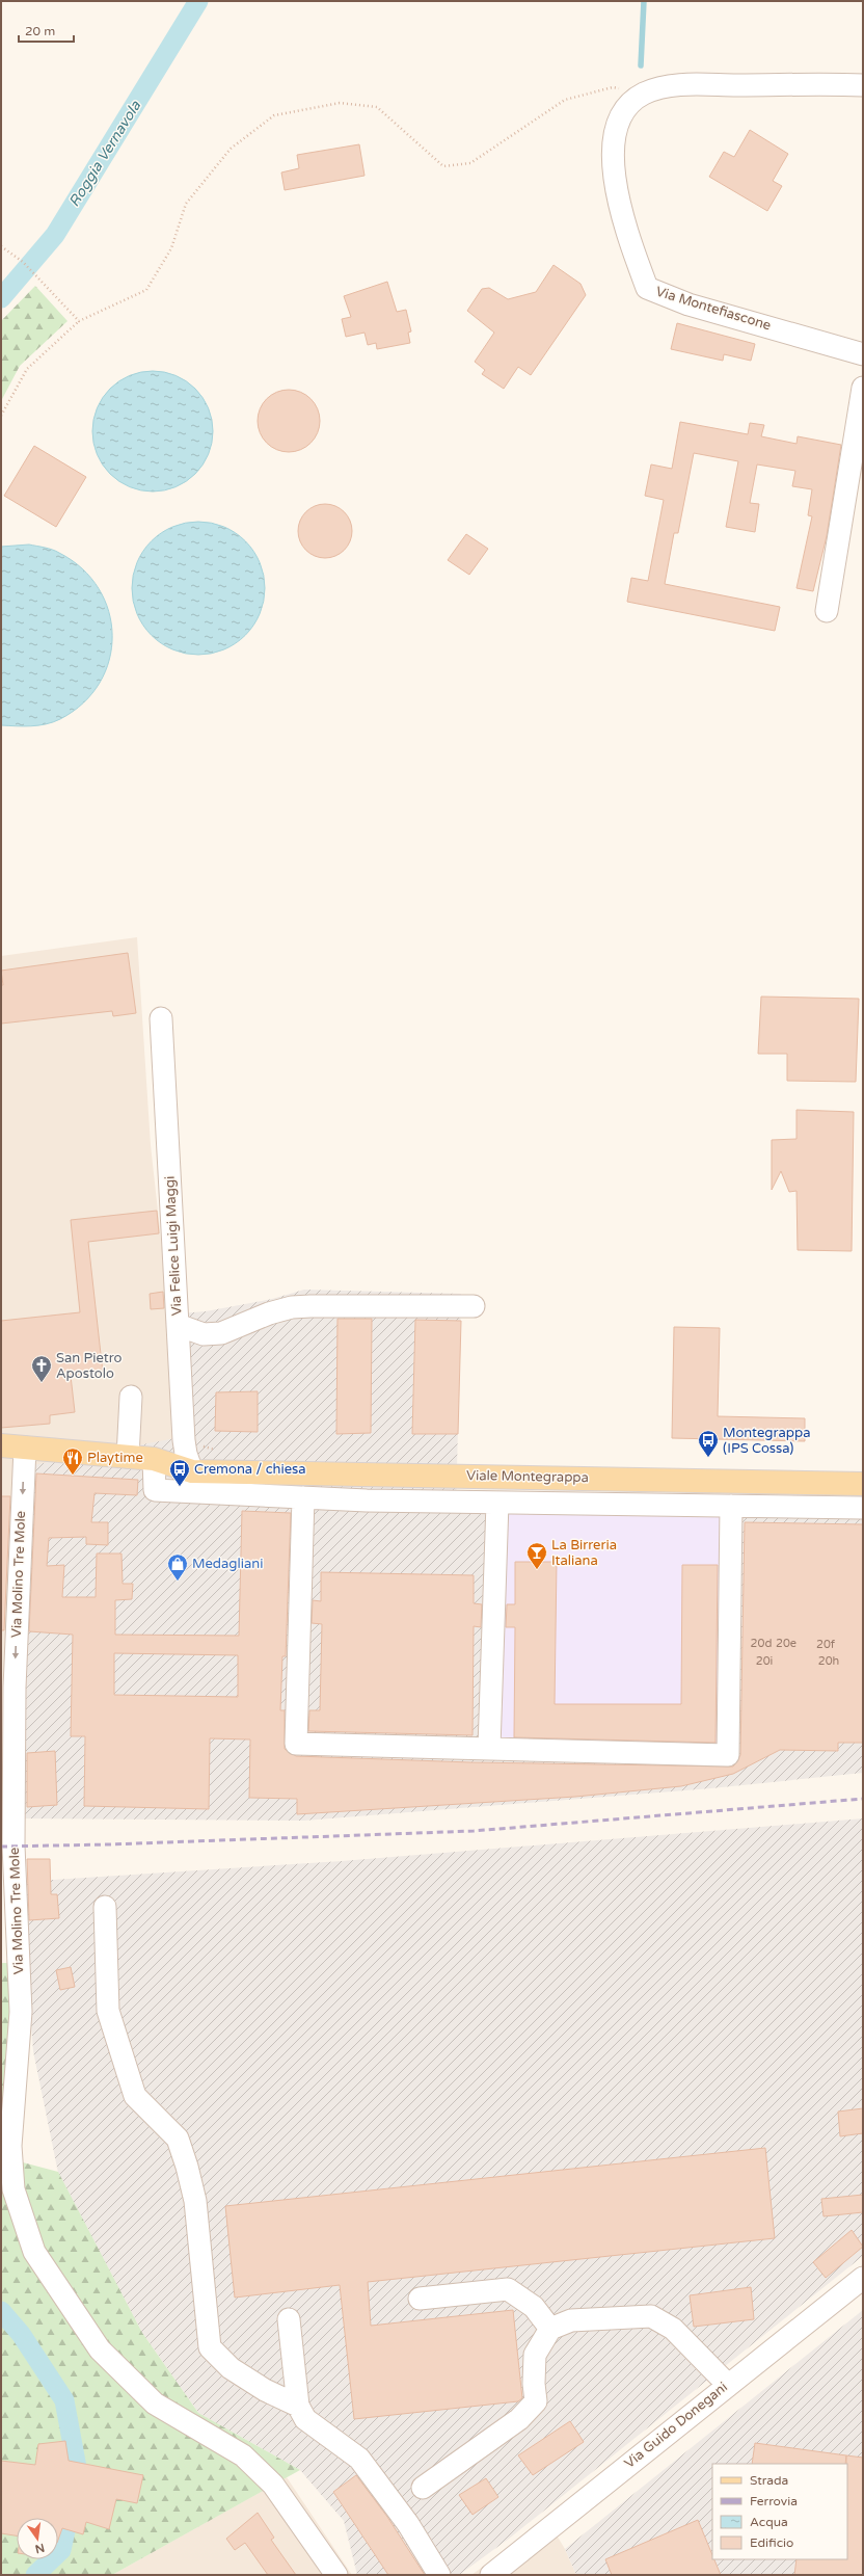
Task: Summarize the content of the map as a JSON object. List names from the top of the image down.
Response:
{
  "streets": {
    "main road": ["Viale Montegrappa"],
    "street": [
      "Via Montefiascone",
      "Via Felice Luigi Maggi",
      "Via Molino Tre Mole",
      "Via Guido Donegani"
    ]
  },
  "crossings": [
    ["Via Felice Luigi Maggi", "Viale Montegrappa"],
    ["Viale Montegrappa", "Via Molino Tre Mole"]
  ],
  "water": ["Roggia Vernavola"],
  "places": {
    "church": ["San Pietro Apostolo"],
    "bus stop": ["Montegrappa (IPS Cossa)", "Cremona / chiesa"],
    "restaurant": ["Playtime"],
    "bar": ["La Birreria Italiana"],
    "shop": ["Medagliani"]
  },
  "house_numbers": [
    "20d",
    "20e",
    "20f",
    "20i",
    "20h"
  ],
  "legend": [
    "Strada",
    "Ferrovia",
    "Acqua",
    "Edificio"
  ],
  "scale_bar": "20 m",
  "north": "bottom"
}
